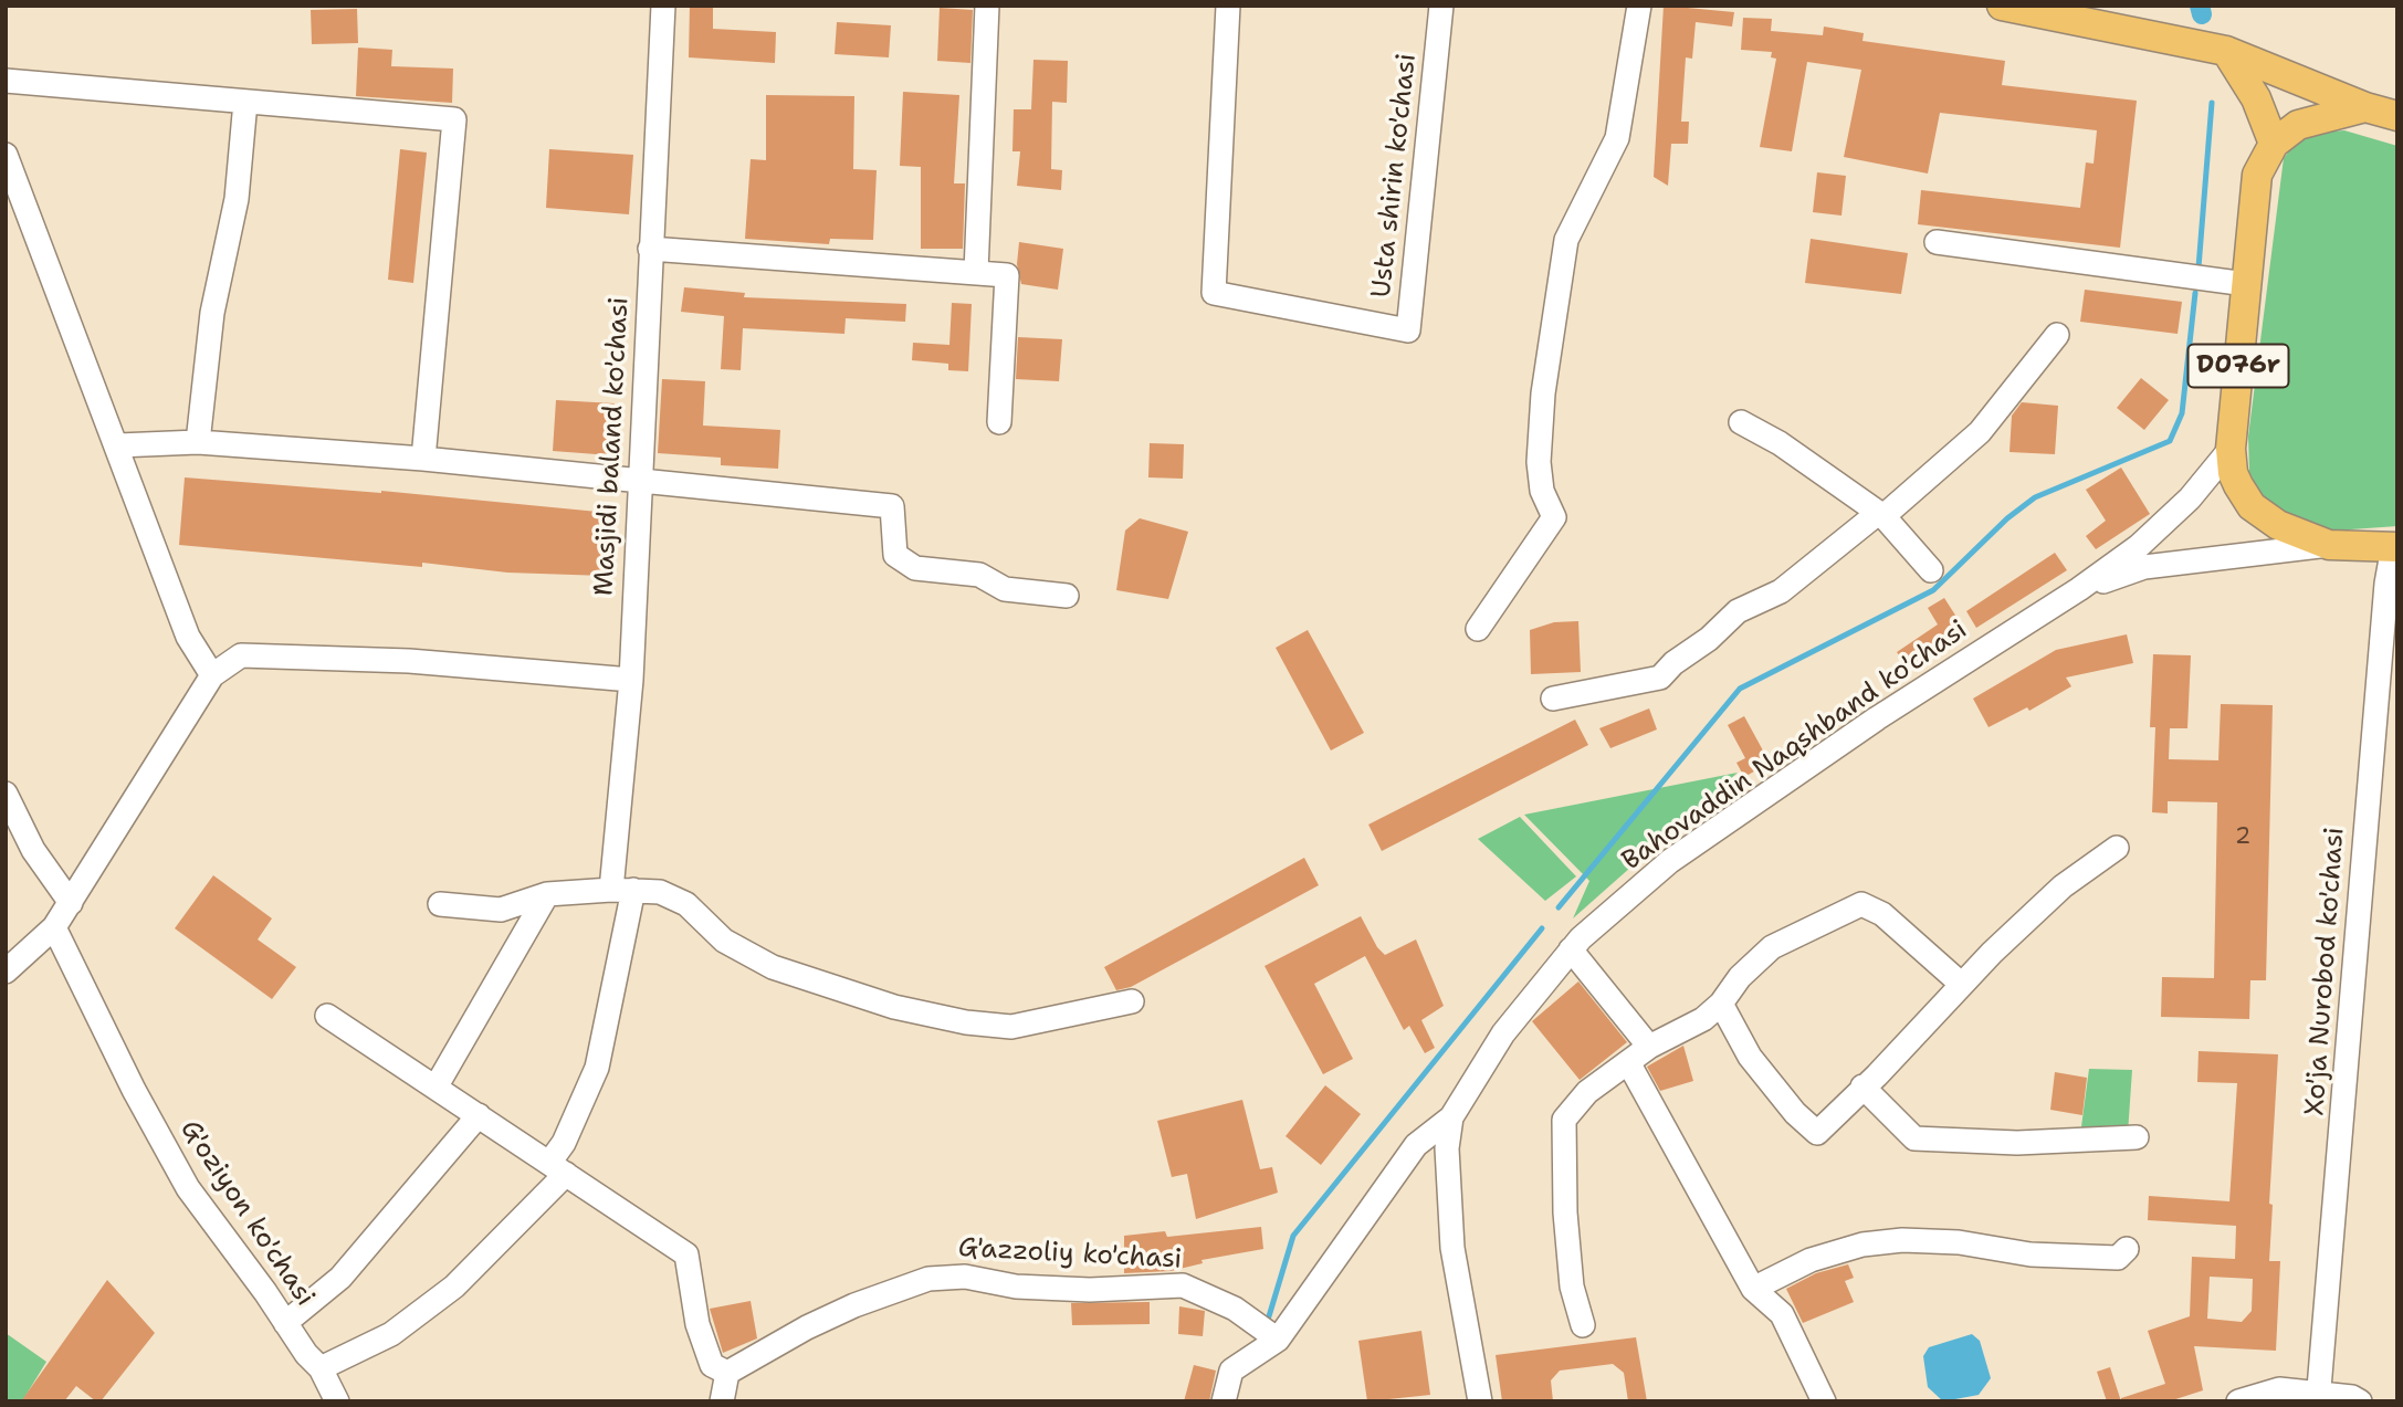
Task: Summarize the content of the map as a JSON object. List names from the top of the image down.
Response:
{
  "streets": {
    "main road": ["D076r"],
    "street": [
      "Usta shirin ko'chasi",
      "Masjidi baland ko'chasi",
      "Bahovaddin Naqshband ko'chasi",
      "Xo'ja Nurobod ko'chasi",
      "G'oziyon ko'chasi",
      "G'azzoliy ko'chasi"
    ]
  },
  "crossings": [
    ["D076r", "Bahovaddin Naqshband ko'chasi"],
    ["Masjidi baland ko'chasi", "G'oziyon ko'chasi"],
    ["Bahovaddin Naqshband ko'chasi", "G'azzoliy ko'chasi"]
  ],
  "house_numbers": ["2"]
}
